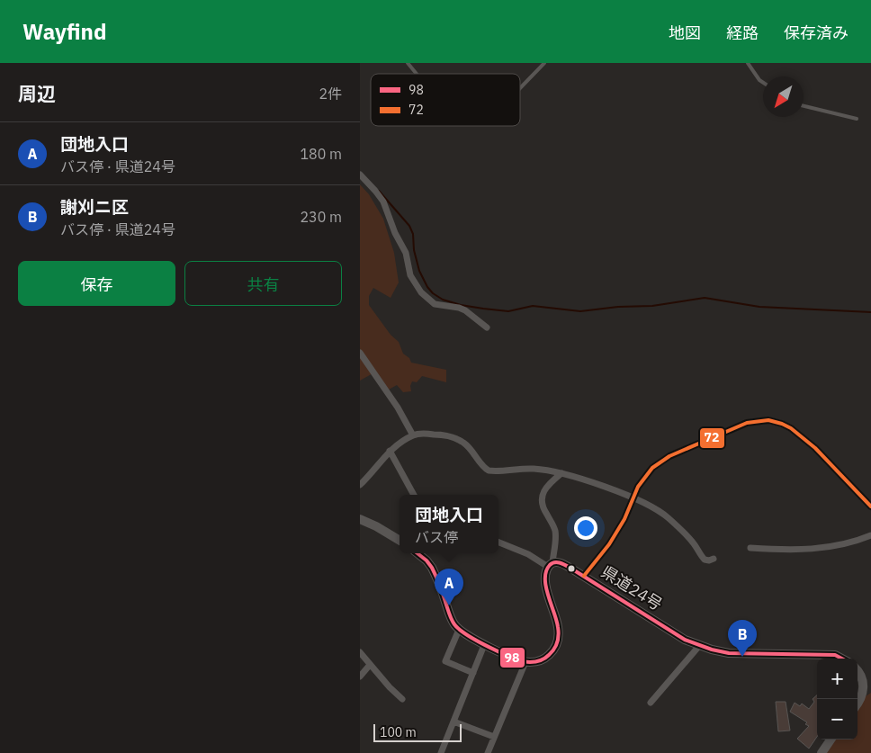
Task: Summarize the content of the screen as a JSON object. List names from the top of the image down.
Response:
{
  "streets": {
    "main road": ["県道24号"]
  },
  "lines": ["transit line 72", "transit line 98"],
  "legend": ["98", "72"],
  "scale_bar": "100 m",
  "north": "bottom left",
  "page": {
    "header": "Wayfind",
    "nav": ["地図", "経路", "保存済み"],
    "heading": ["周辺", "2件"],
    "list": [
      {
        "mark": "A",
        "name": "団地入口",
        "note": "バス停 · 県道24号",
        "value": "180 m"
      },
      {
        "mark": "B",
        "name": "謝刈ニ区",
        "note": "バス停 · 県道24号",
        "value": "230 m"
      }
    ],
    "buttons": ["保存", "共有"],
    "popup": ["団地入口", "バス停"],
    "pins": ["A", "B"],
    "map_buttons": ["+", "−"],
    "scale": "100 m"
  }
}
